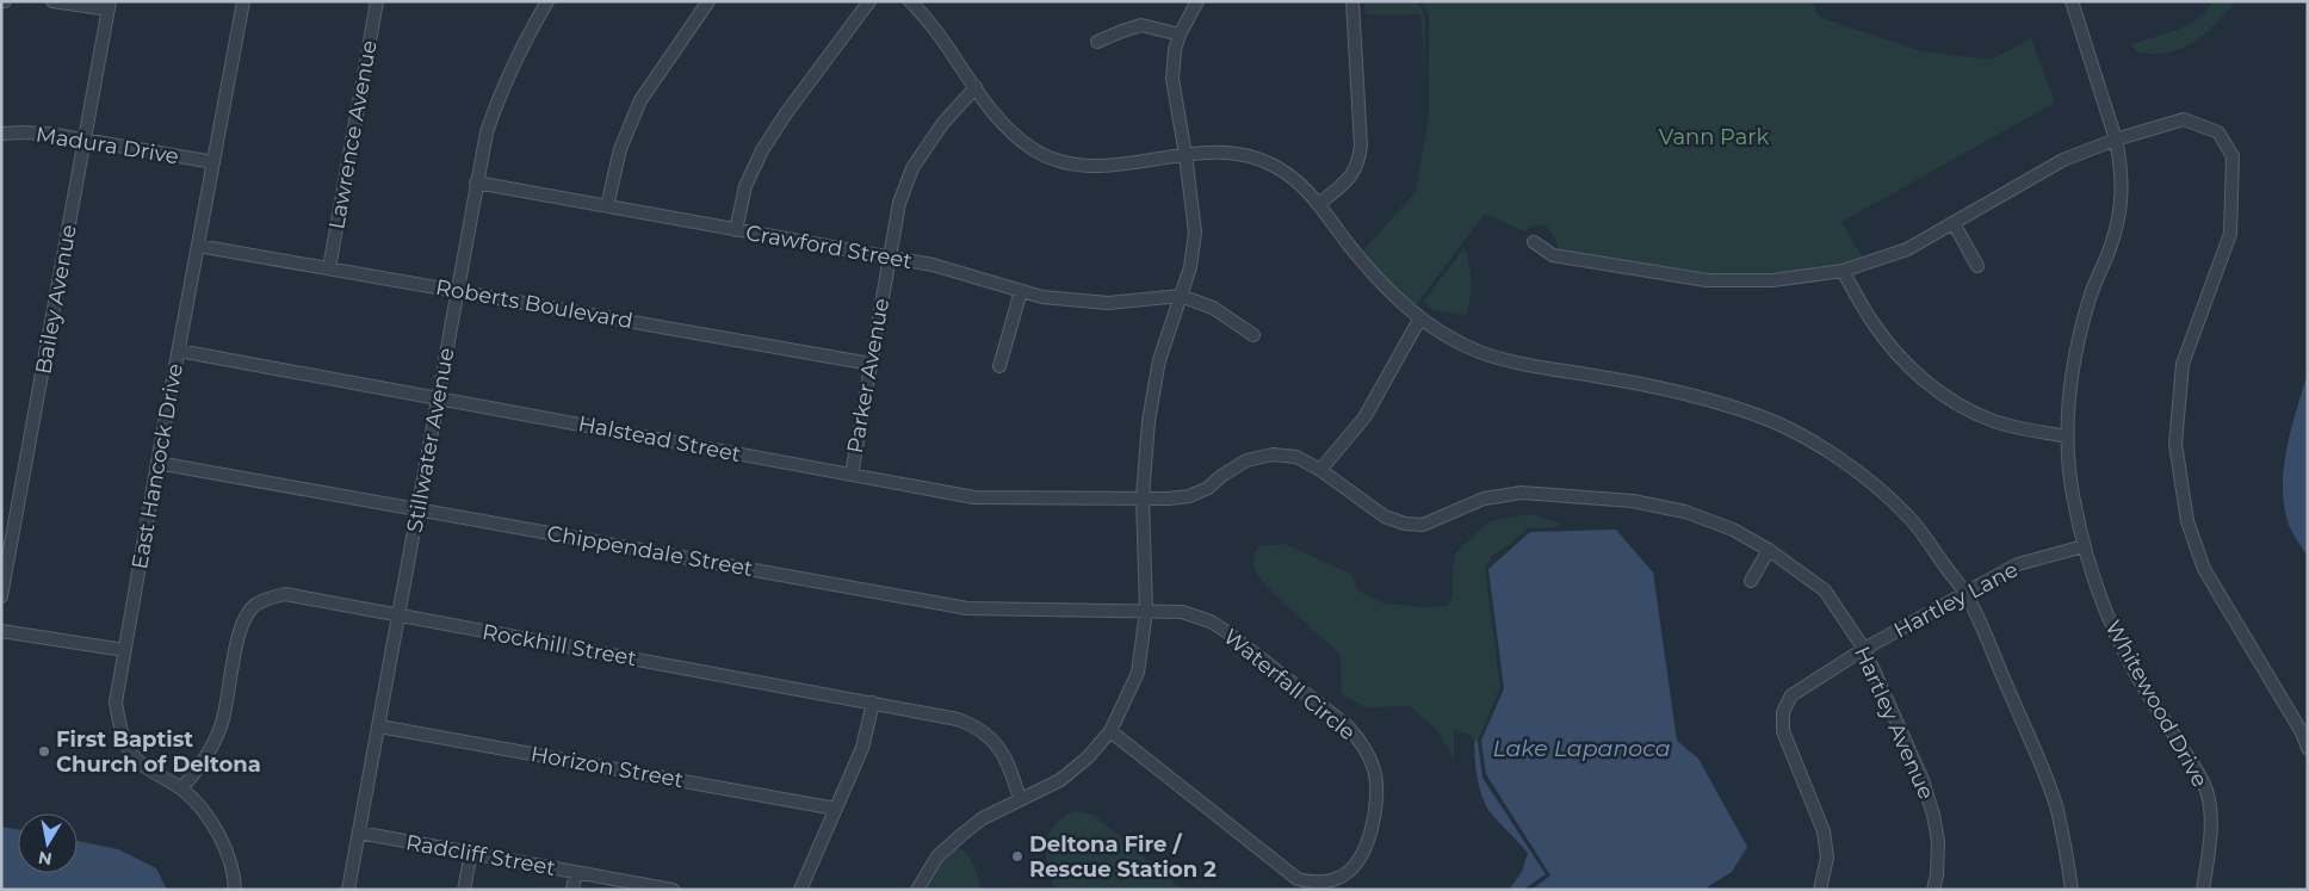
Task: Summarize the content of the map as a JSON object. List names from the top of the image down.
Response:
{
  "streets": {
    "street": [
      "Lawrence Avenue",
      "Madura Drive",
      "Crawford Street",
      "Bailey Avenue",
      "Roberts Boulevard",
      "Parker Avenue",
      "Halstead Street",
      "Stillwater Avenue",
      "East Hancock Drive",
      "Chippendale Street",
      "Hartley Lane",
      "Rockhill Street",
      "Waterfall Circle",
      "Whitewood Drive",
      "Hartley Avenue",
      "Horizon Street",
      "Radcliff Street"
    ]
  },
  "crossings": [
    ["Lawrence Avenue", "Roberts Boulevard"],
    ["Madura Drive", "Bailey Avenue"],
    ["Madura Drive", "East Hancock Drive"],
    ["Crawford Street", "Parker Avenue"],
    ["Crawford Street", "Stillwater Avenue"],
    ["Roberts Boulevard", "Parker Avenue"],
    ["Roberts Boulevard", "Stillwater Avenue"],
    ["Roberts Boulevard", "East Hancock Drive"],
    ["Parker Avenue", "Halstead Street"],
    ["Halstead Street", "Stillwater Avenue"],
    ["Halstead Street", "East Hancock Drive"],
    ["Halstead Street", "Hartley Avenue"],
    ["Stillwater Avenue", "Chippendale Street"],
    ["Stillwater Avenue", "Rockhill Street"],
    ["Stillwater Avenue", "Horizon Street"],
    ["Stillwater Avenue", "Radcliff Street"],
    ["East Hancock Drive", "Chippendale Street"],
    ["East Hancock Drive", "Rockhill Street"],
    ["Chippendale Street", "Waterfall Circle"],
    ["Hartley Lane", "Whitewood Drive"],
    ["Hartley Lane", "Hartley Avenue"]
  ],
  "water": ["Lake Lapanoca"],
  "parks": ["Vann Park"],
  "places": ["First Baptist Church of Deltona", "Deltona Fire / Rescue Station 2"],
  "north": "bottom"
}
